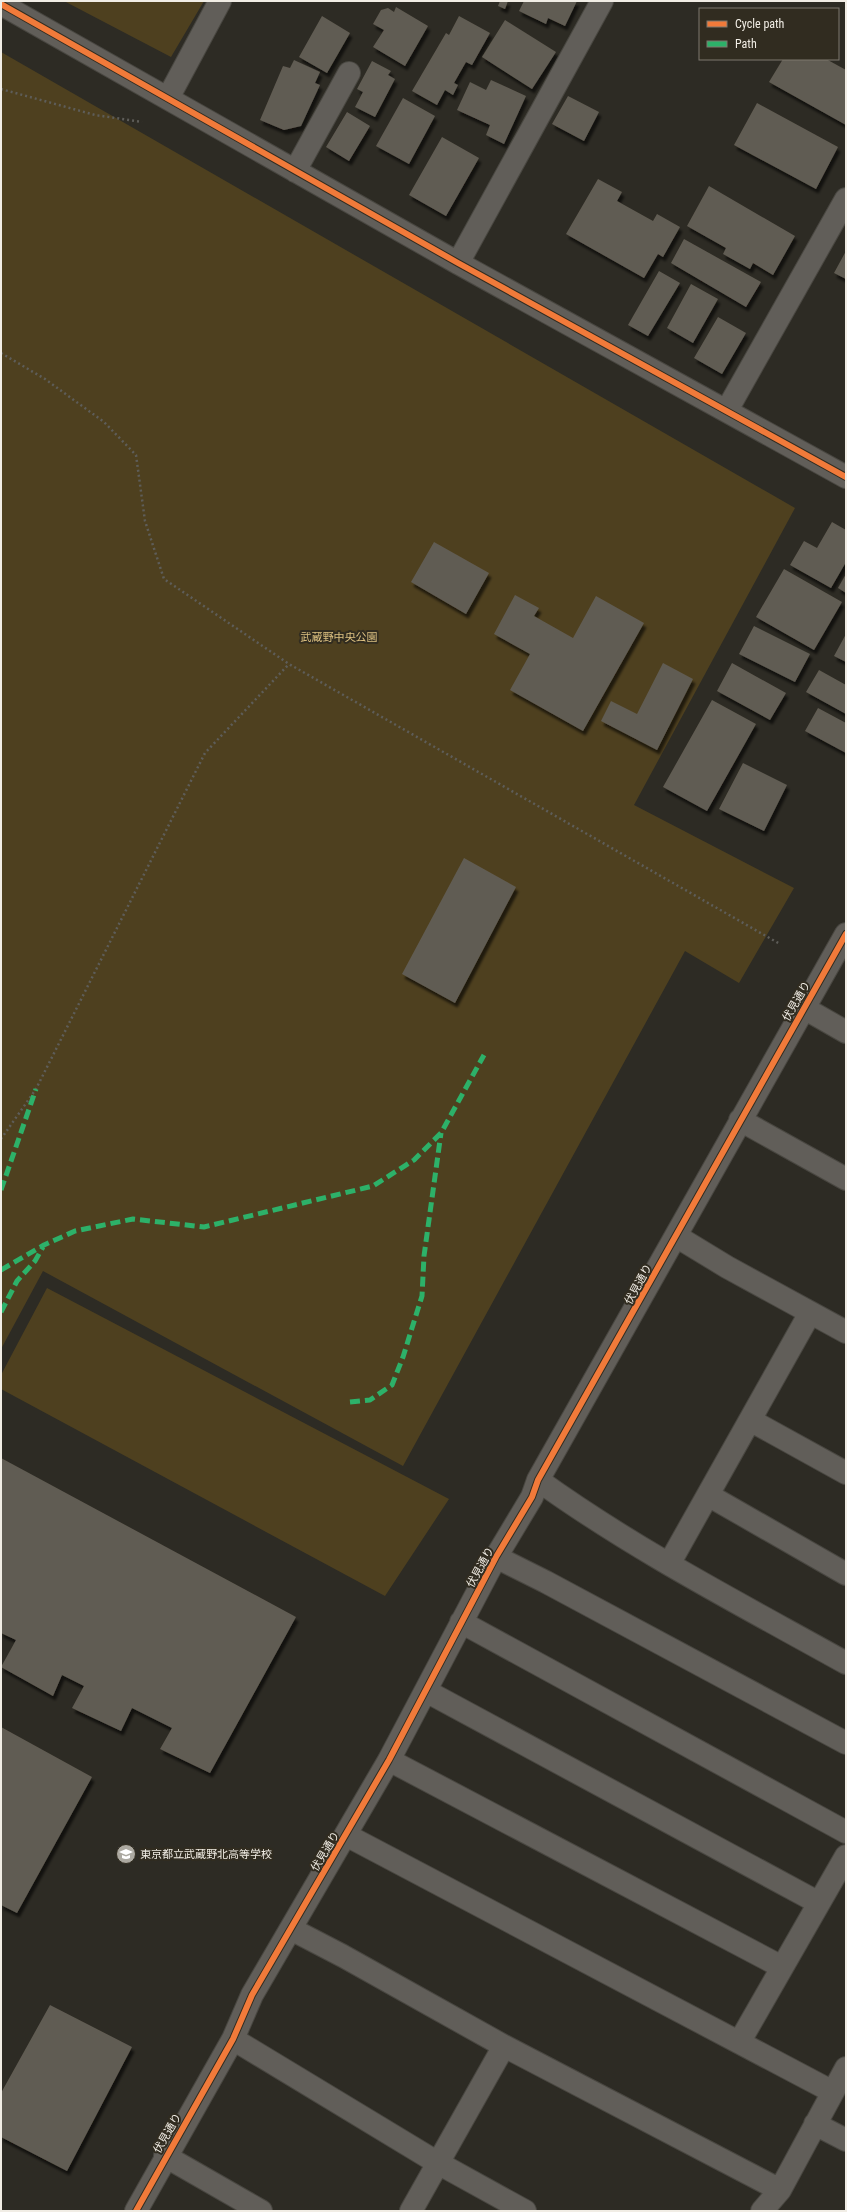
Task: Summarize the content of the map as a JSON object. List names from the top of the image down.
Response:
{
  "streets": {
    "street": ["伏見通り"]
  },
  "parks": ["武蔵野中央公園"],
  "places": {
    "school or university": ["東京都立武蔵野北高等学校"]
  },
  "legend": ["Cycle path", "Path"]
}
